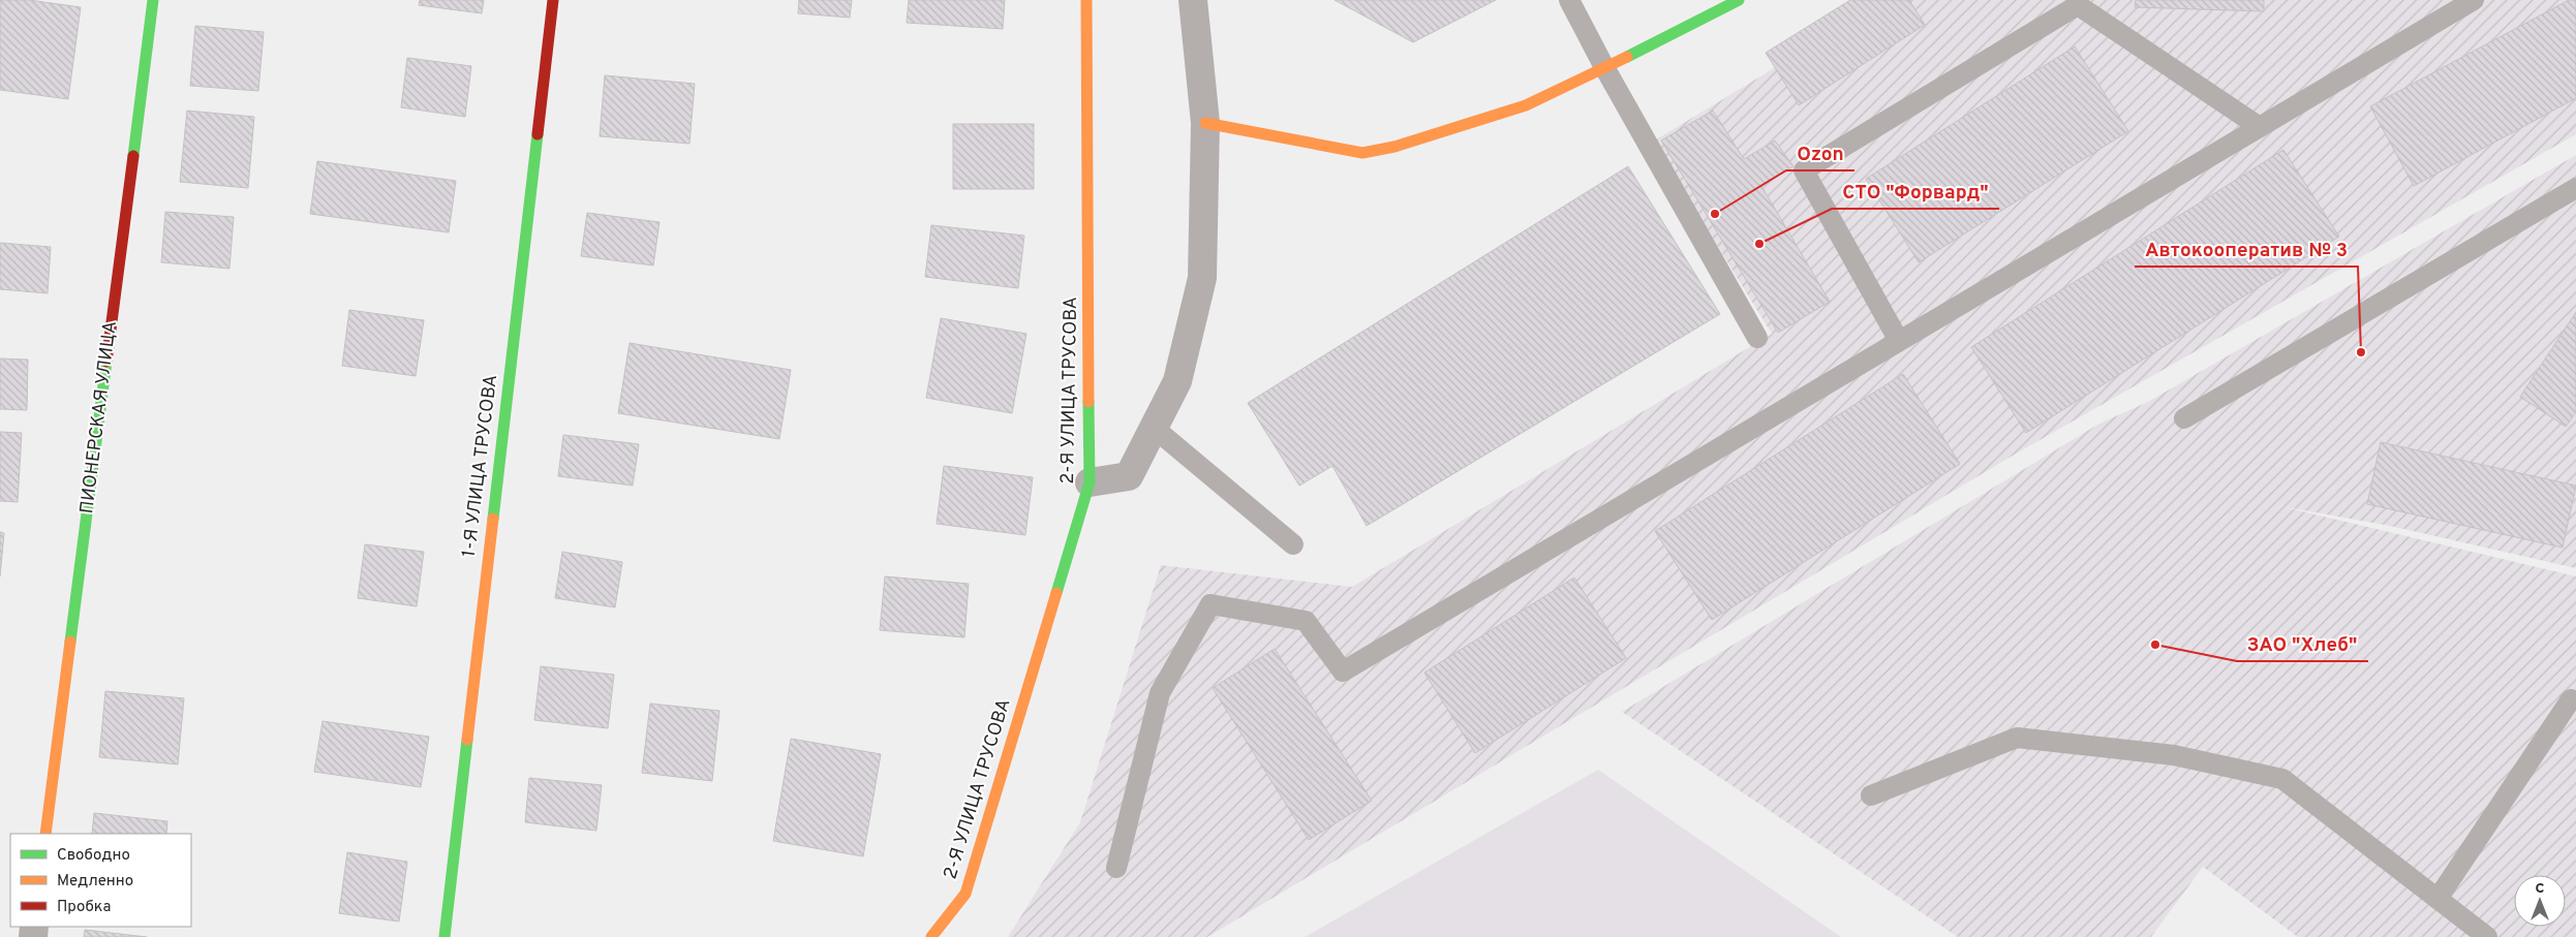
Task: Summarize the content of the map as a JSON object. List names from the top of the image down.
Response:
{
  "streets": {
    "street": ["2-Я УЛИЦА ТРУСОВА", "ПИОНЕРСКАЯ УЛИЦА", "1-Я УЛИЦА ТРУСОВА"]
  },
  "places": [
    "Ozon",
    "СТО \"Форвард\"",
    "Автокооператив № 3",
    "ЗАО \"Хлеб\""
  ],
  "legend": ["Свободно", "Медленно", "Пробка"],
  "north": "top"
}
